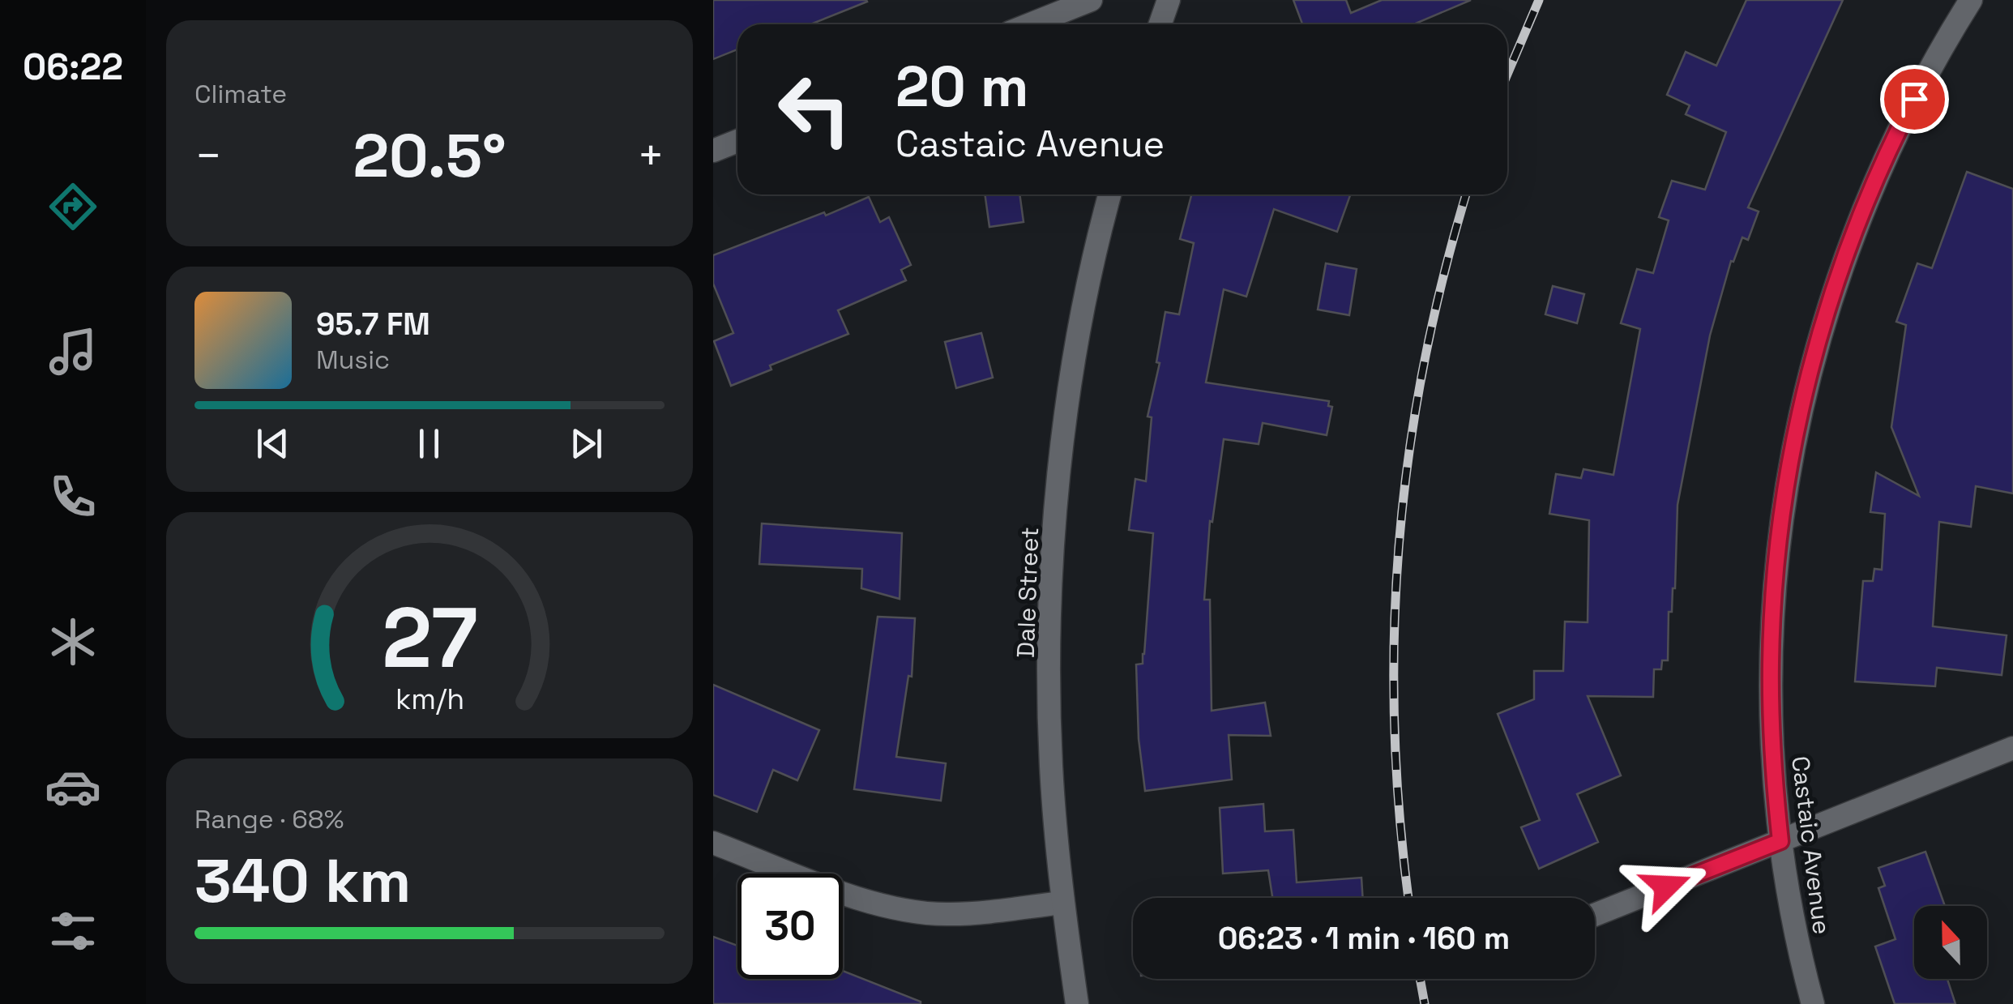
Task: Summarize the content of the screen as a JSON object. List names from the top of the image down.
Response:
{
  "streets": {
    "street": ["Dale Street", "Castaic Avenue"]
  },
  "north": "top",
  "page": {
    "tabs": "06:22",
    "tile": [
      "Climate",
      ["Range · 68%", "340 km"]
    ],
    "turn": ["20 m", "Castaic Avenue"],
    "heat": ["−", "20.5°", "+"],
    "song": ["95.7 FM", "Music"],
    "limit": "30",
    "trip": "06:23 · 1 min · 160 m",
    "gauge": ["27", "km/h"]
  }
}
